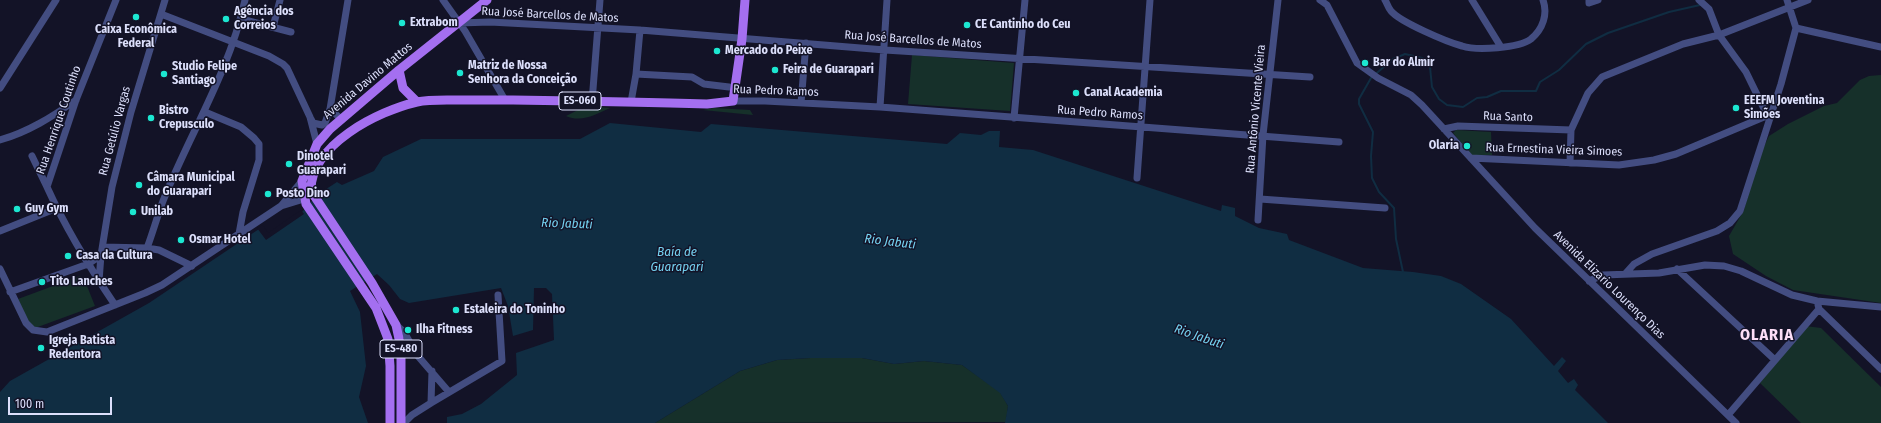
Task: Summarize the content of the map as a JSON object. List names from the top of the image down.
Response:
{
  "streets": {
    "main road": [
      "Avenida Davino Mattos",
      "Rua Pedro Ramos",
      "ES-060",
      "ES-480"
    ],
    "street": [
      "Rua José Barcellos de Matos",
      "Rua Antônio Vicente Vieira",
      "Rua Santo",
      "Rua Henrique Coutinho",
      "Rua Getúlio Vargas",
      "Rua Ernestina Vieira Simoes",
      "Avenida Elizario Lourenço Dias"
    ]
  },
  "crossings": [
    ["Rua José Barcellos de Matos", "Avenida Davino Mattos"],
    ["Avenida Davino Mattos", "Rua Pedro Ramos"],
    ["Avenida Davino Mattos", "ES-480"],
    ["Rua Pedro Ramos", "Rua Antônio Vicente Vieira"],
    ["Rua Pedro Ramos", "ES-480"],
    ["Rua Santo", "Avenida Elizario Lourenço Dias"],
    ["Rua Henrique Coutinho", "Rua Getúlio Vargas"],
    ["Rua Ernestina Vieira Simoes", "Avenida Elizario Lourenço Dias"]
  ],
  "districts": ["OLARIA"],
  "water": ["Rio Jabuti", "Baía de Guarapari"],
  "places": [
    "Caixa Econômica Federal",
    "Agência dos Correios",
    "Extrabom",
    "CE Cantinho do Ceu",
    "Mercado do Peixe",
    "Bar do Almir",
    "Feira de Guarapari",
    "Matriz de Nossa Senhora da Conceição",
    "Studio Felipe Santiago",
    "Canal Academia",
    "EEEFM Joventina Simões",
    "Bistro Crepusculo",
    "Olaria",
    "Dinotel Guarapari",
    "Câmara Municipal do Guarapari",
    "Posto Dino",
    "Guy Gym",
    "Unilab",
    "Osmar Hotel",
    "Casa da Cultura",
    "Tito Lanches",
    "Estaleira do Toninho",
    "Ilha Fitness",
    "Igreja Batista Redentora"
  ],
  "scale_bar": "100 m"
}
